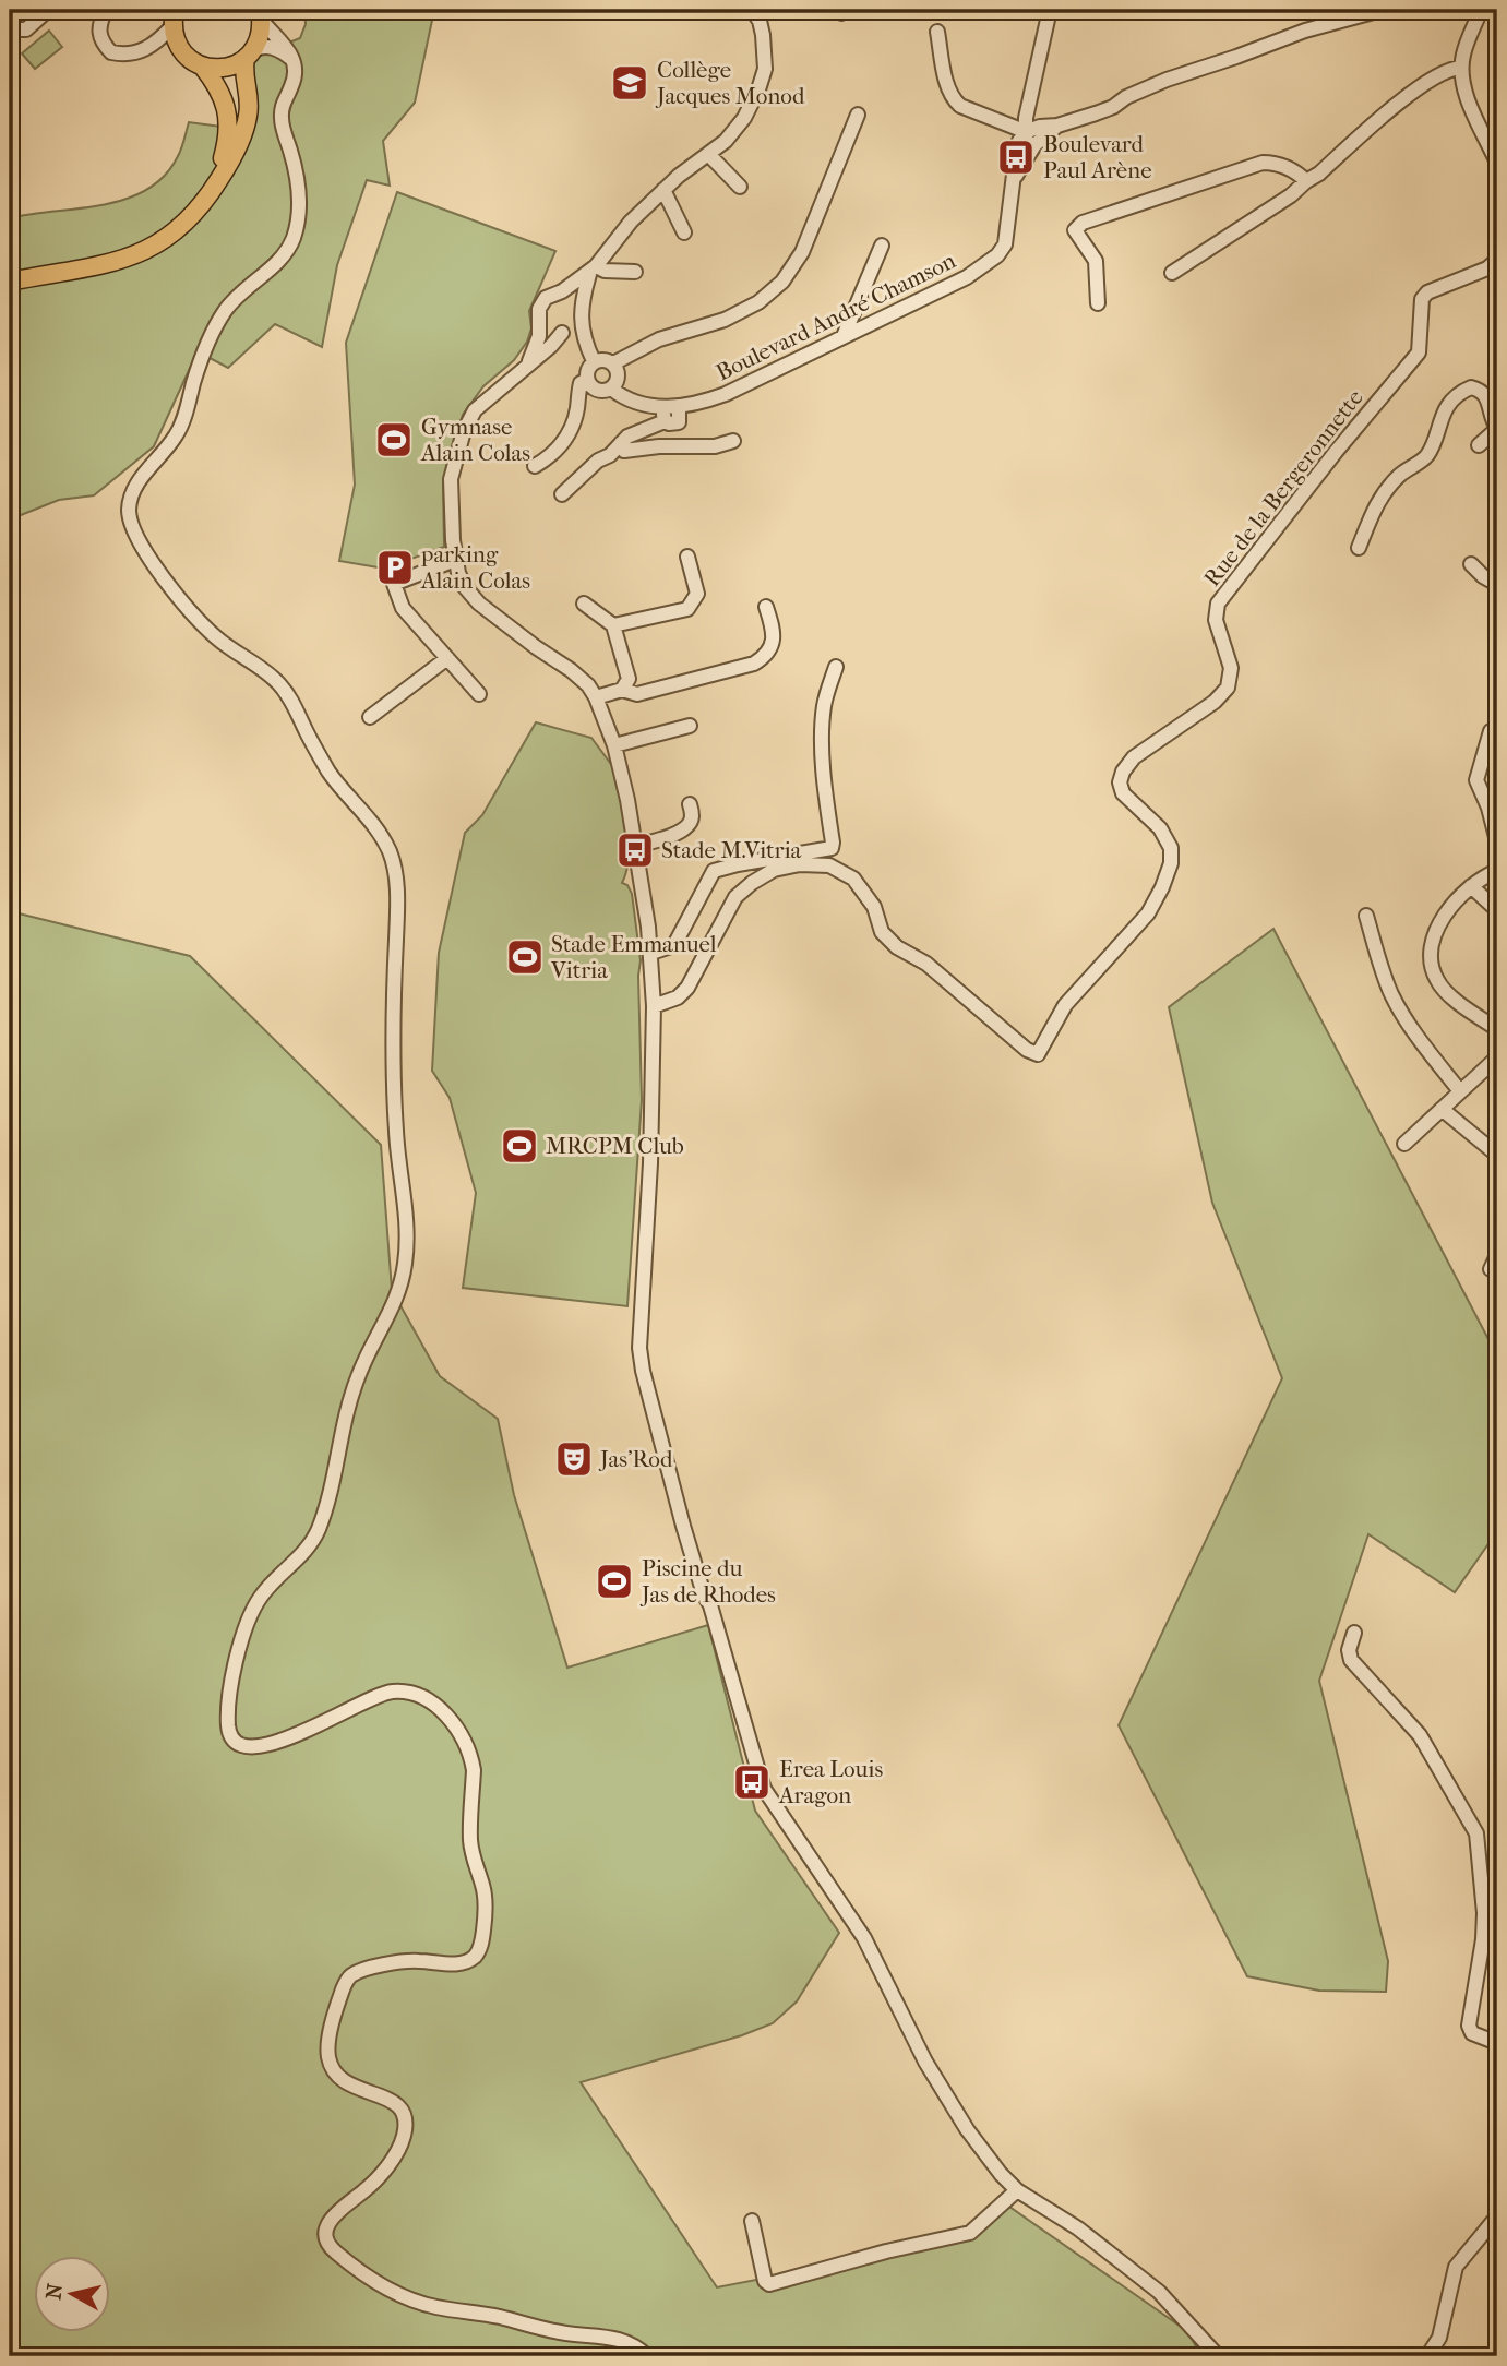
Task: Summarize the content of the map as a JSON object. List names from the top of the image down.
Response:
{
  "streets": {
    "street": ["Boulevard André Chamson", "Rue de la Bergeronnette"]
  },
  "places": {
    "school or university": ["Collège Jacques Monod"],
    "bus stop": ["Boulevard Paul Arène", "Stade M.Vitria", "Erea Louis Aragon"],
    "sports": [
      "Gymnase Alain Colas",
      "Stade Emmanuel Vitria",
      "MRCPM Club",
      "Piscine du Jas de Rhodes"
    ],
    "parking": ["parking Alain Colas"],
    "theatre": ["Jas'Rod"]
  },
  "north": "left"
}
